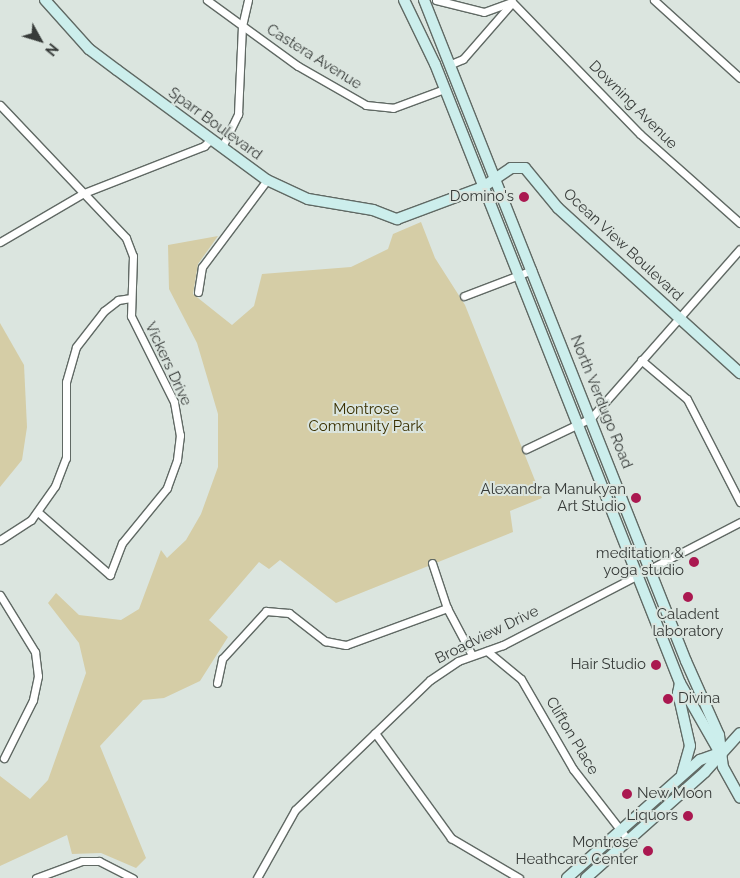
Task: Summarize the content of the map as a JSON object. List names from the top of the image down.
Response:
{
  "streets": {
    "main road": ["Sparr Boulevard", "Ocean View Boulevard", "North Verdugo Road"],
    "street": [
      "Castera Avenue",
      "Downing Avenue",
      "Vickers Drive",
      "Broadview Drive",
      "Clifton Place"
    ]
  },
  "crossings": [
    ["Castera Avenue", "North Verdugo Road"],
    ["Sparr Boulevard", "Ocean View Boulevard"],
    ["Ocean View Boulevard", "North Verdugo Road"],
    ["North Verdugo Road", "Broadview Drive"],
    ["Broadview Drive", "Clifton Place"]
  ],
  "parks": ["Montrose Community Park"],
  "places": [
    "Domino's",
    "Alexandra Manukyan Art Studio",
    "meditation & yoga studio",
    "Caladent laboratory",
    "Hair Studio",
    "Divina",
    "New Moon",
    "Liquors",
    "Montrose Heathcare Center"
  ],
  "north": "bottom right"
}
